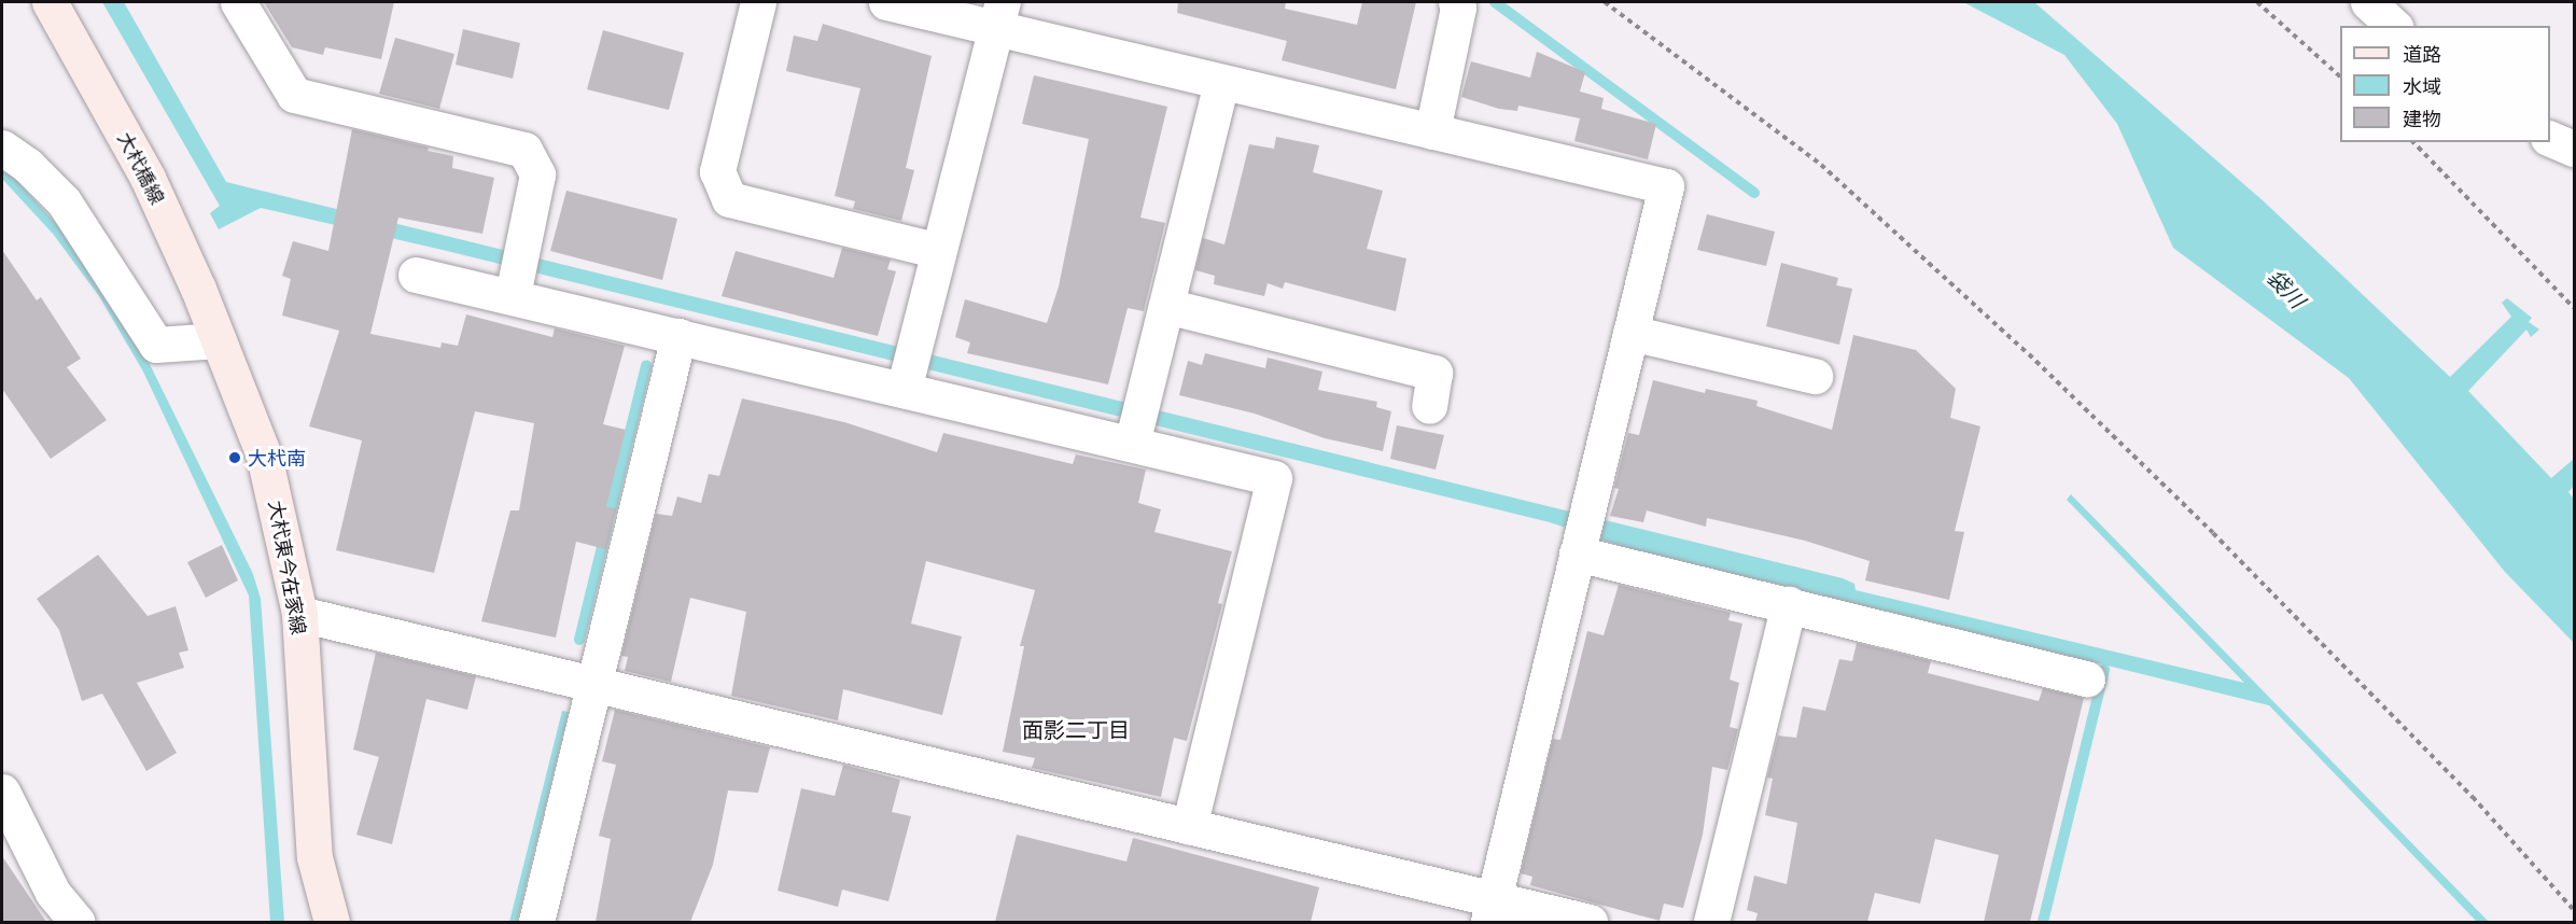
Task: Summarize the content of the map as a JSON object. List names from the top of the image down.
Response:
{
  "streets": {
    "street": ["大杙橋線", "大杙東今在家線"]
  },
  "crossings": [
    ["大杙橋線", "大杙東今在家線"]
  ],
  "districts": ["面影二丁目"],
  "water": ["袋川"],
  "places": ["大杙南"],
  "legend": ["道路", "水域", "建物"]
}
